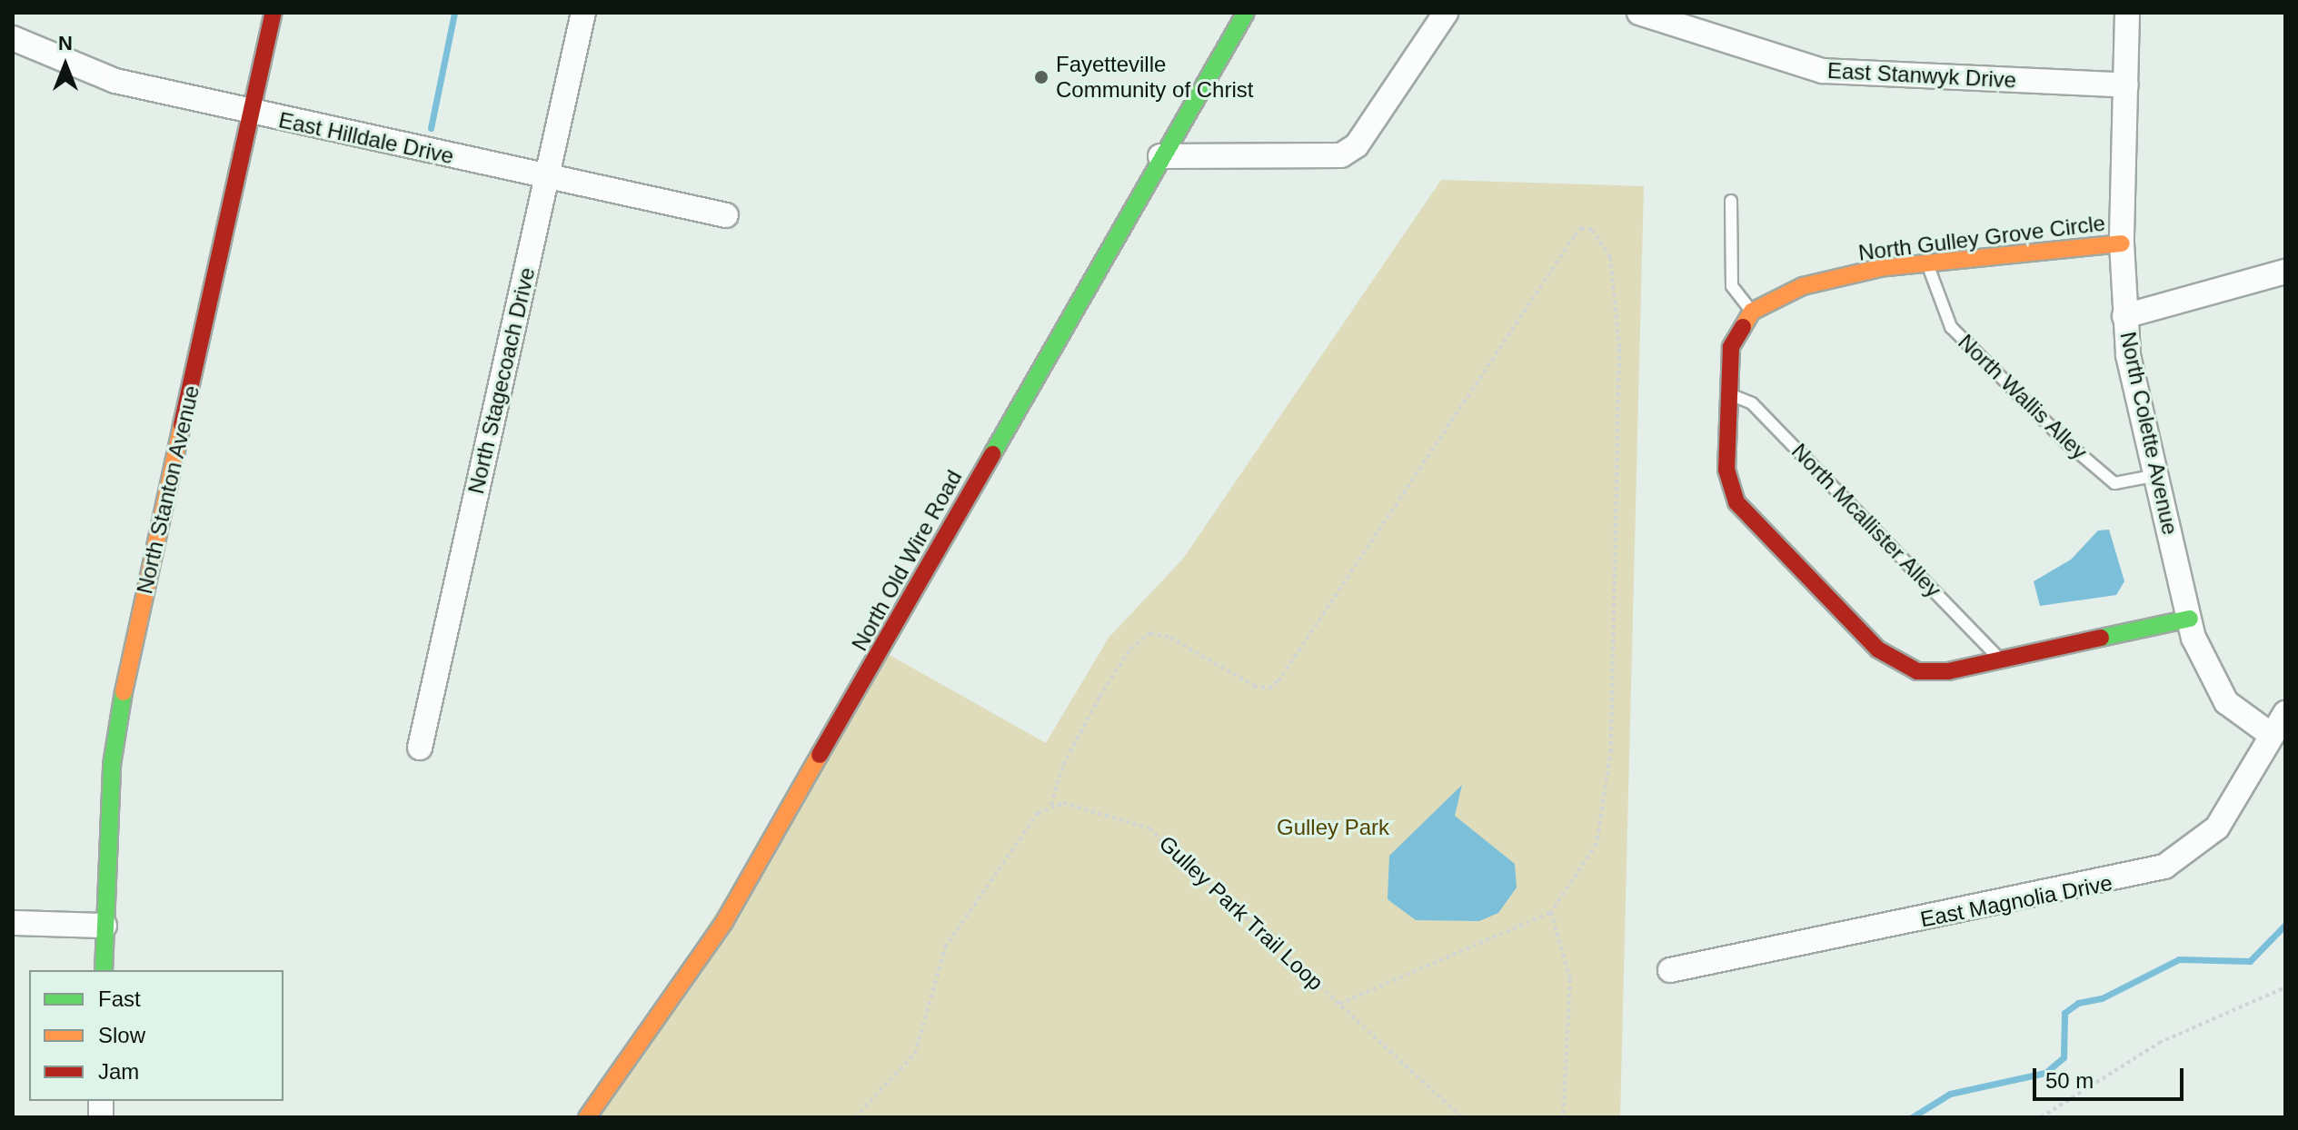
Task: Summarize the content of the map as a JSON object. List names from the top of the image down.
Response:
{
  "streets": {
    "street": [
      "East Stanwyk Drive",
      "East Hilldale Drive",
      "North Gulley Grove Circle",
      "North Stagecoach Drive",
      "North Colette Avenue",
      "North Stanton Avenue",
      "North Old Wire Road",
      "East Magnolia Drive"
    ],
    "lane": ["North Wallis Alley", "North Mcallister Alley"],
    "path": ["Gulley Park Trail Loop"]
  },
  "crossings": [
    ["East Stanwyk Drive", "North Colette Avenue"],
    ["East Hilldale Drive", "North Stagecoach Drive"],
    ["East Hilldale Drive", "North Stanton Avenue"],
    ["North Gulley Grove Circle", "North Wallis Alley"],
    ["North Gulley Grove Circle", "North Colette Avenue"],
    ["North Wallis Alley", "North Colette Avenue"],
    ["North Colette Avenue", "East Magnolia Drive"]
  ],
  "parks": ["Gulley Park"],
  "places": ["Fayetteville Community of Christ"],
  "legend": ["Fast", "Slow", "Jam"],
  "scale_bar": "50 m",
  "north": "top"
}
